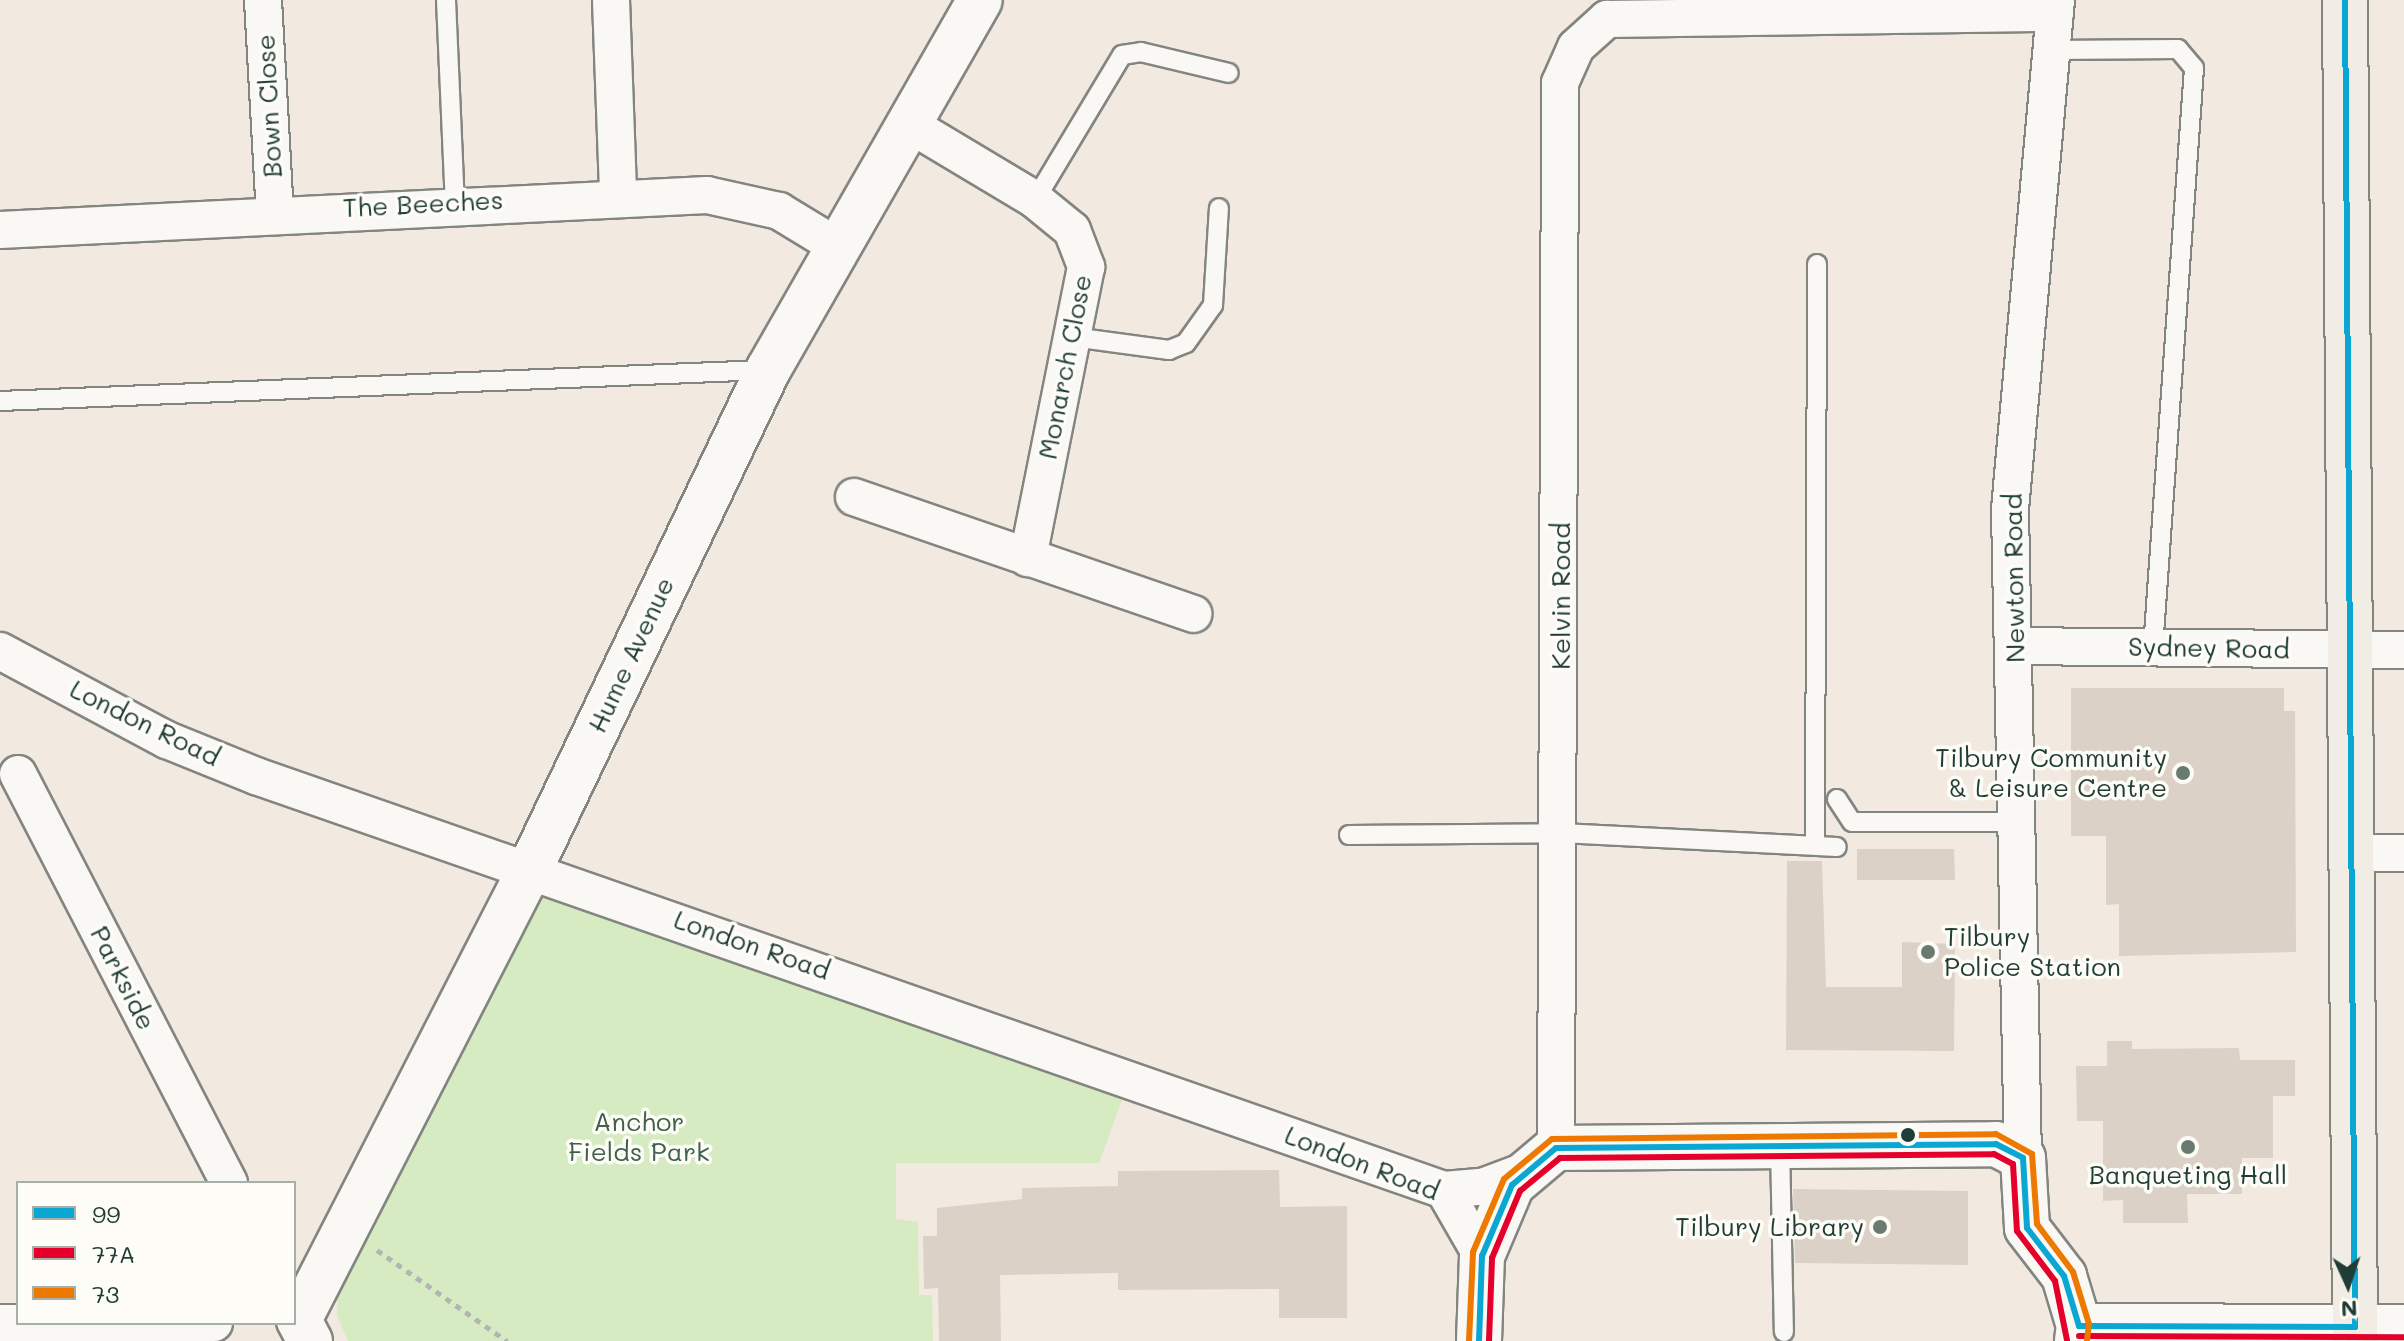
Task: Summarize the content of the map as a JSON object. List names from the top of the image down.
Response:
{
  "streets": {
    "street": [
      "Bown Close",
      "The Beeches",
      "Monarch Close",
      "Newton Road",
      "Kelvin Road",
      "Sydney Road",
      "Hume Avenue",
      "London Road",
      "Parkside"
    ]
  },
  "crossings": [
    ["Bown Close", "The Beeches"],
    ["The Beeches", "Hume Avenue"],
    ["Monarch Close", "Hume Avenue"],
    ["Newton Road", "Kelvin Road"],
    ["Newton Road", "Sydney Road"],
    ["Hume Avenue", "London Road"]
  ],
  "parks": ["Anchor Fields Park"],
  "places": [
    "Tilbury Community & Leisure Centre",
    "Tilbury Police Station",
    "Banqueting Hall",
    "Tilbury Library"
  ],
  "lines": ["transit line 99", "transit line 73", "transit line 77A"],
  "legend": ["99", "77A", "73"],
  "north": "bottom"
}
